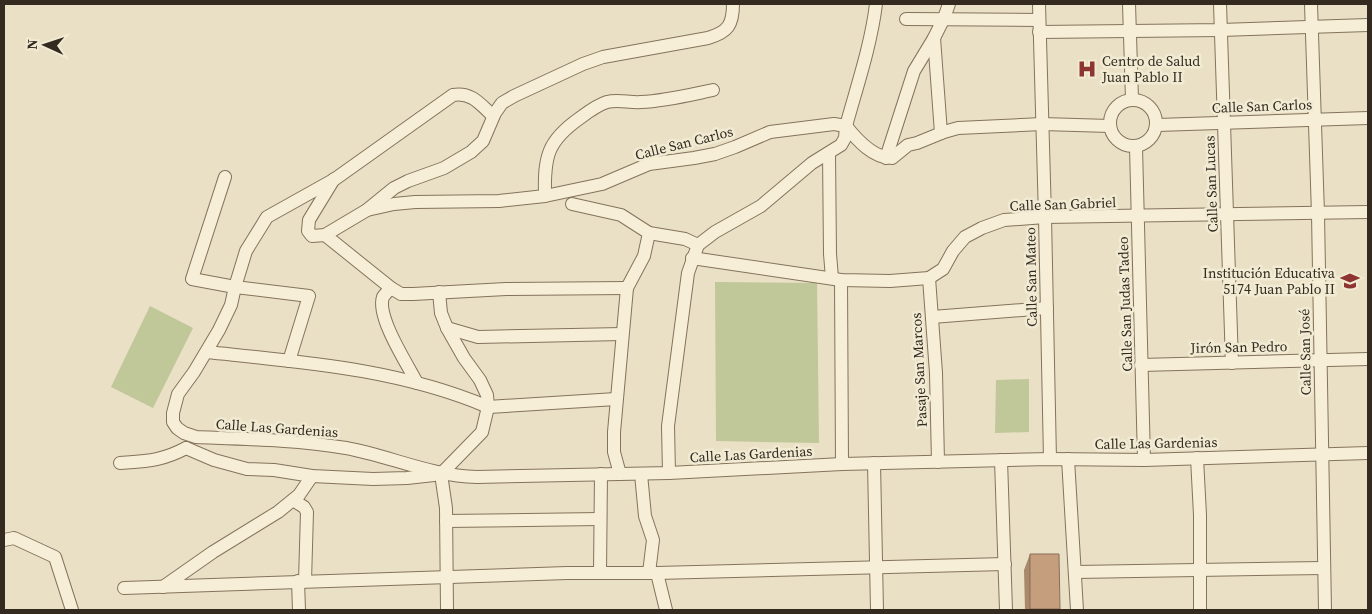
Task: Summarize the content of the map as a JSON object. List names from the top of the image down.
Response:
{
  "streets": {
    "street": [
      "Calle San Carlos",
      "Calle San Lucas",
      "Calle San Gabriel",
      "Calle San Mateo",
      "Calle San Judas Tadeo",
      "Jirón San Pedro",
      "Calle San José",
      "Pasaje San Marcos",
      "Calle Las Gardenias"
    ]
  },
  "crossings": [
    ["Calle San Carlos", "Calle San Lucas"],
    ["Calle San Carlos", "Calle San Judas Tadeo"],
    ["Calle San Carlos", "Calle San José"],
    ["Calle San Lucas", "Calle San Gabriel"],
    ["Calle San Lucas", "Jirón San Pedro"],
    ["Calle San Gabriel", "Calle San Mateo"],
    ["Calle San Gabriel", "Calle San Judas Tadeo"],
    ["Calle San Gabriel", "Calle San José"],
    ["Calle San Gabriel", "Pasaje San Marcos"],
    ["Calle San Mateo", "Calle Las Gardenias"],
    ["Calle San Judas Tadeo", "Jirón San Pedro"],
    ["Calle San Judas Tadeo", "Calle Las Gardenias"],
    ["Jirón San Pedro", "Calle San José"],
    ["Calle San José", "Calle Las Gardenias"],
    ["Pasaje San Marcos", "Calle Las Gardenias"]
  ],
  "places": {
    "hospital": ["Centro de Salud Juan Pablo II"],
    "school or university": ["Institución Educativa 5174 Juan Pablo II"]
  },
  "north": "left"
}
